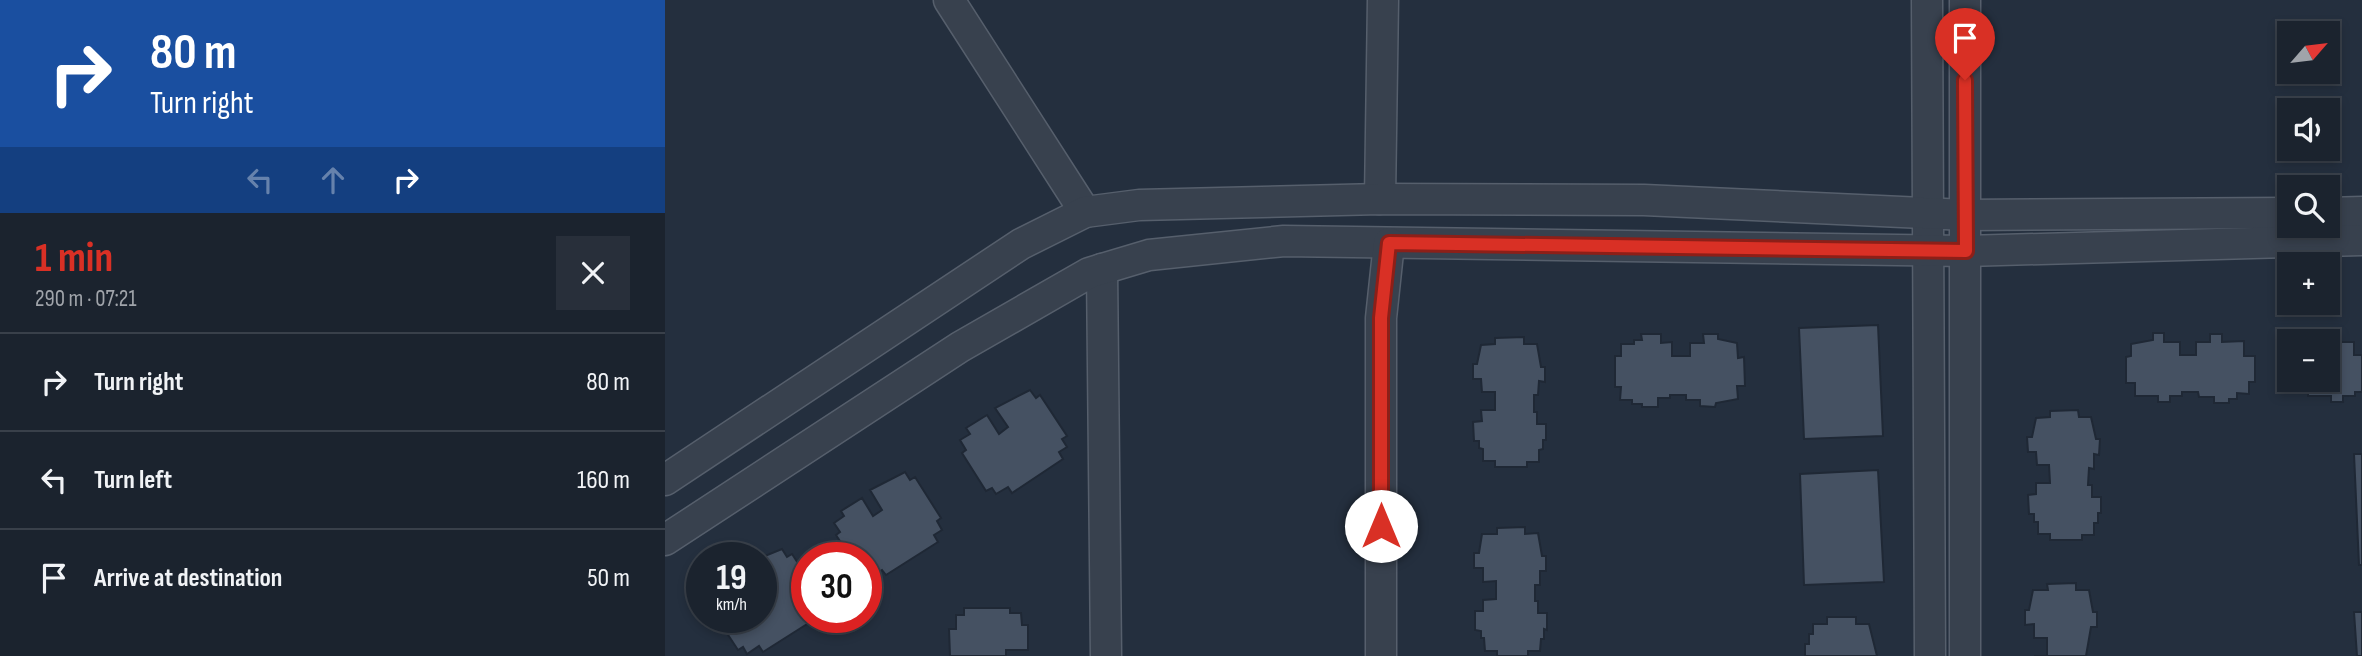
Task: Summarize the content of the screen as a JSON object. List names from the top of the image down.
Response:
{
  "north": "top right",
  "page": {
    "turn": ["80 m", "Turn right"],
    "map_buttons": ["+", "−"],
    "heading": ["1 min", "290 m · 07:21"],
    "list": [
      {
        "name": "Turn right",
        "value": "80 m"
      },
      {
        "name": "Turn left",
        "value": "160 m"
      },
      {
        "name": "Arrive at destination",
        "value": "50 m"
      }
    ],
    "speed": "19 km/h",
    "limit": "30"
  }
}
